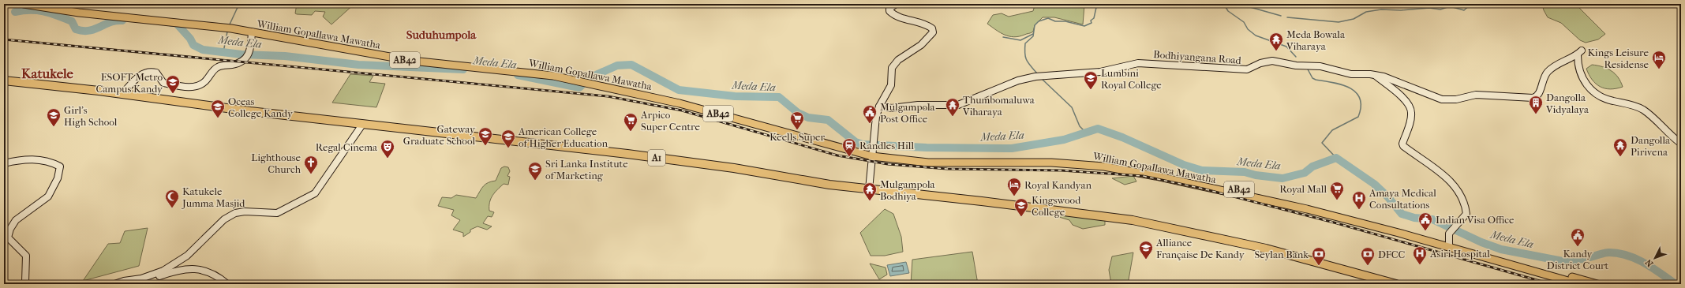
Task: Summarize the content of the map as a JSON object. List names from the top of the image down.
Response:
{
  "streets": {
    "highway": ["A1"],
    "main road": ["William Gopallawa Mawatha", "AB42"],
    "street": ["Bodhiyangana Road"]
  },
  "districts": ["Suduhumpola", "Katukele"],
  "water": ["Meda Ela"],
  "places": {
    "temple": [
      "Meda Bowala Viharaya",
      "Thumbomaluwa Viharaya",
      "Dangolla Pirivena",
      "Mulgampola Bodhiya"
    ],
    "hotel": ["Kings Leisure Residense", "Royal Kandyan"],
    "school or university": [
      "Lumbini Royal College",
      "ESOFT Metro Campus Kandy",
      "Oceas College Kandy",
      "Girl's High School",
      "Gateway Graduate School",
      "American College of Higher Education",
      "Sri Lanka Institute of Marketing",
      "Kingswood College",
      "Alliance Française De Kandy"
    ],
    "building": ["Dangolla Vidyalaya"],
    "public building": ["Mulgampola Post Office", "Indian Visa Office", "Kandy District Court"],
    "supermarket": ["Keells Super", "Arpico Super Centre", "Royal Mall"],
    "station": ["Randles Hill"],
    "theatre": ["Regal Cinema"],
    "church": ["Lighthouse Church"],
    "mosque": ["Katukele Jumma Masjid"],
    "hospital": ["Amaya Medical Consultations", "Asiri Hospital"],
    "bank": ["Seylan Bank", "DFCC"]
  },
  "north": "bottom left"
}
